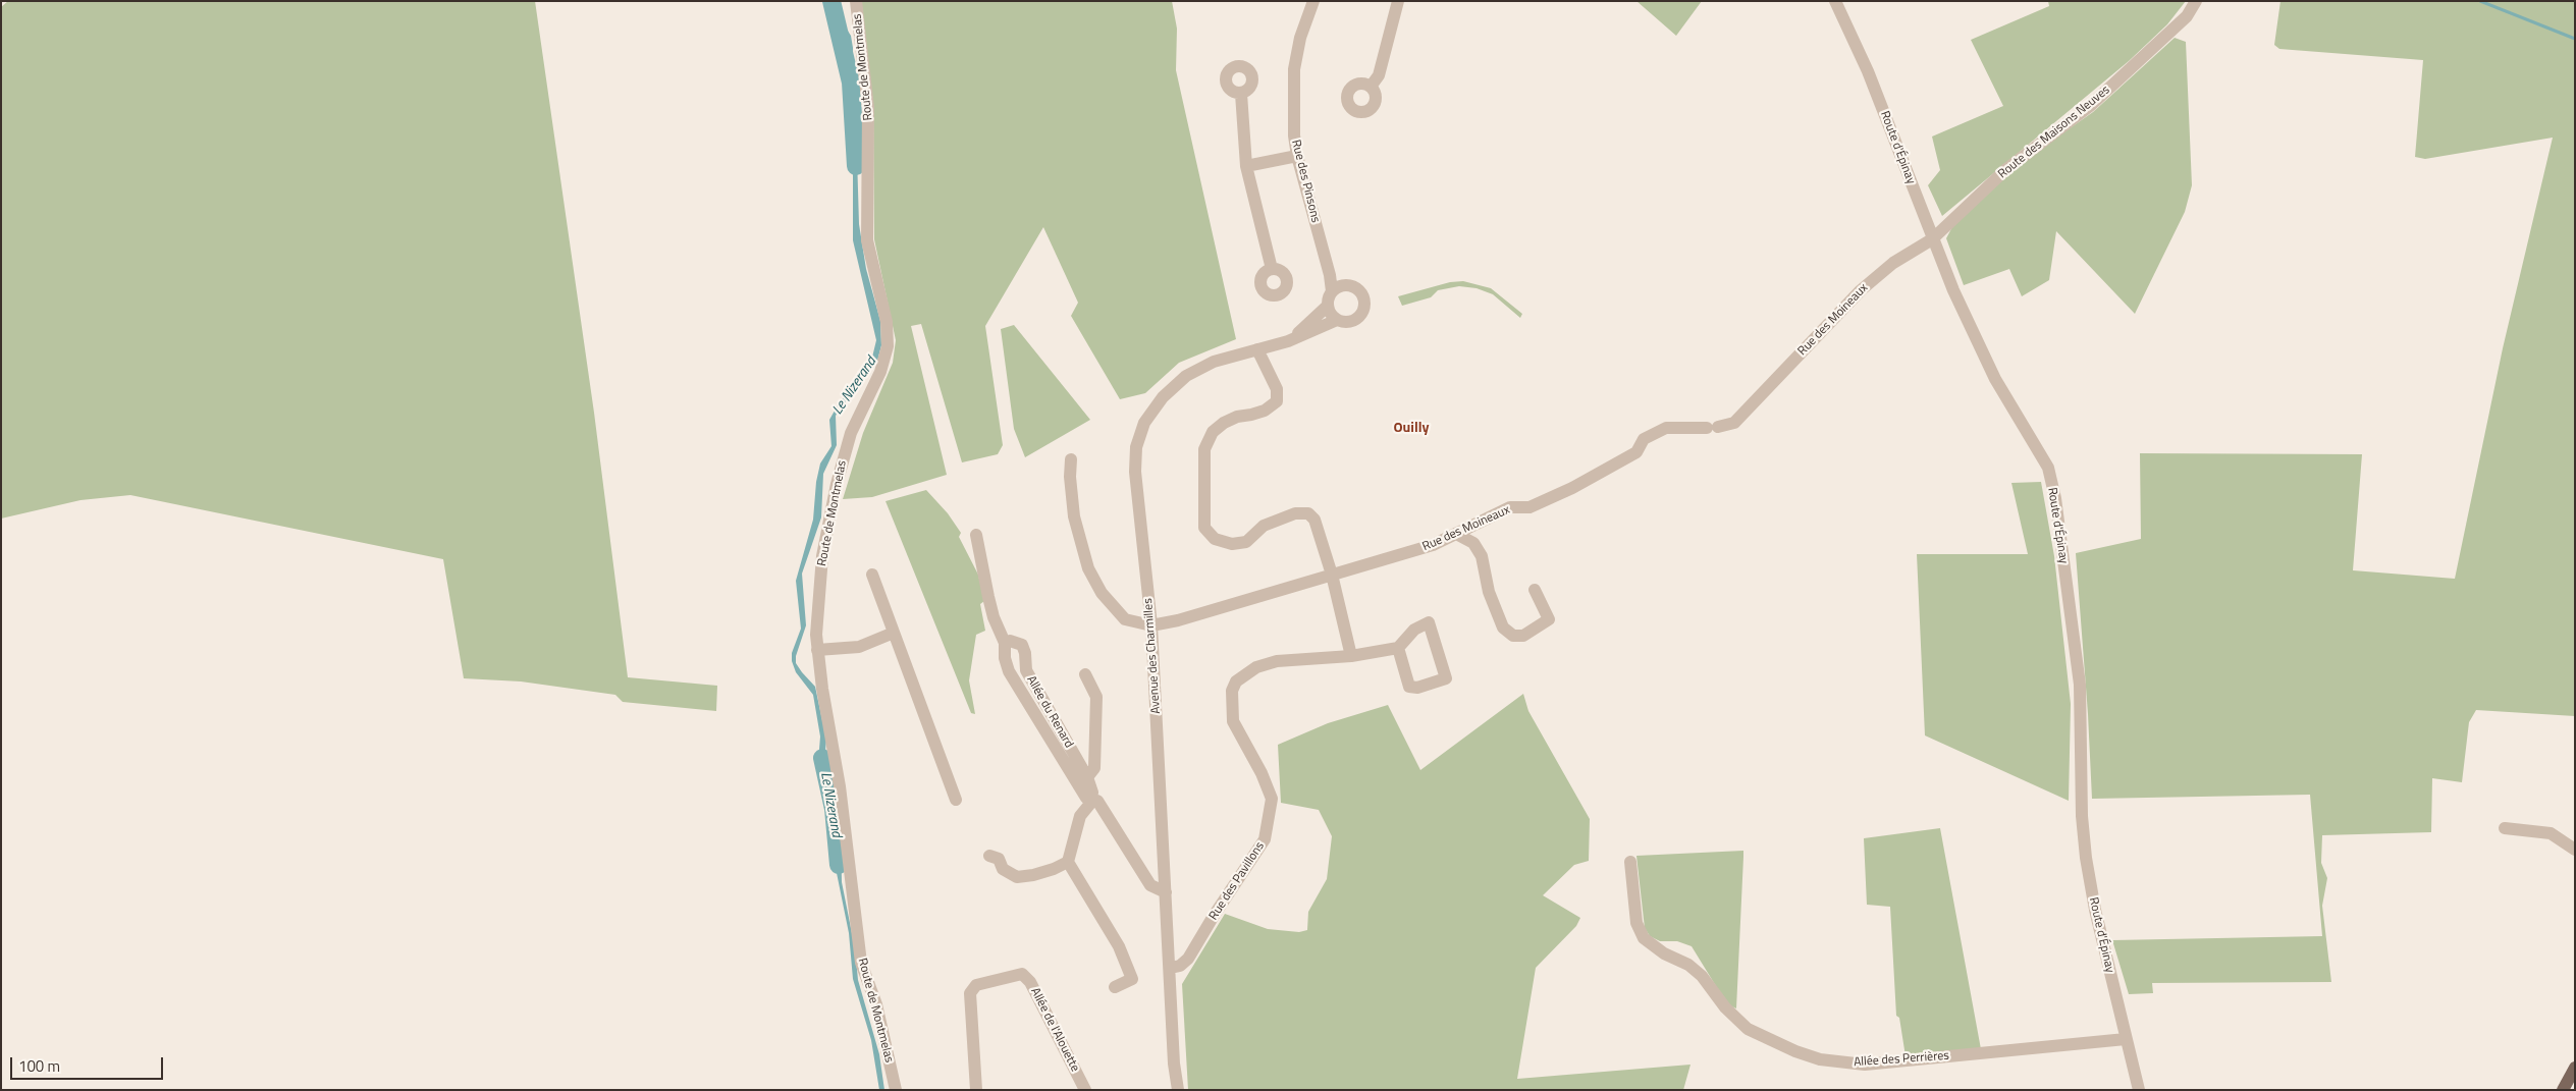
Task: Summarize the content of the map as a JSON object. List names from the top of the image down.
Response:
{
  "streets": {
    "street": [
      "Route de Montmelas",
      "Route des Maisons Neuves",
      "Route d'Épinay",
      "Rue des Pinsons",
      "Rue des Moineaux",
      "Avenue des Charmilles",
      "Allée du Renard",
      "Rue des Pavillons",
      "Allée de l'Alouette",
      "Allée des Perrières"
    ]
  },
  "crossings": [
    ["Route des Maisons Neuves", "Route d'Épinay"],
    ["Route des Maisons Neuves", "Rue des Moineaux"],
    ["Route d'Épinay", "Rue des Moineaux"],
    ["Route d'Épinay", "Allée des Perrières"],
    ["Rue des Pinsons", "Avenue des Charmilles"],
    ["Rue des Moineaux", "Avenue des Charmilles"],
    ["Avenue des Charmilles", "Allée du Renard"],
    ["Avenue des Charmilles", "Rue des Pavillons"]
  ],
  "districts": ["Ouilly"],
  "water": ["Le Nizerand"],
  "scale_bar": "100 m"
}
